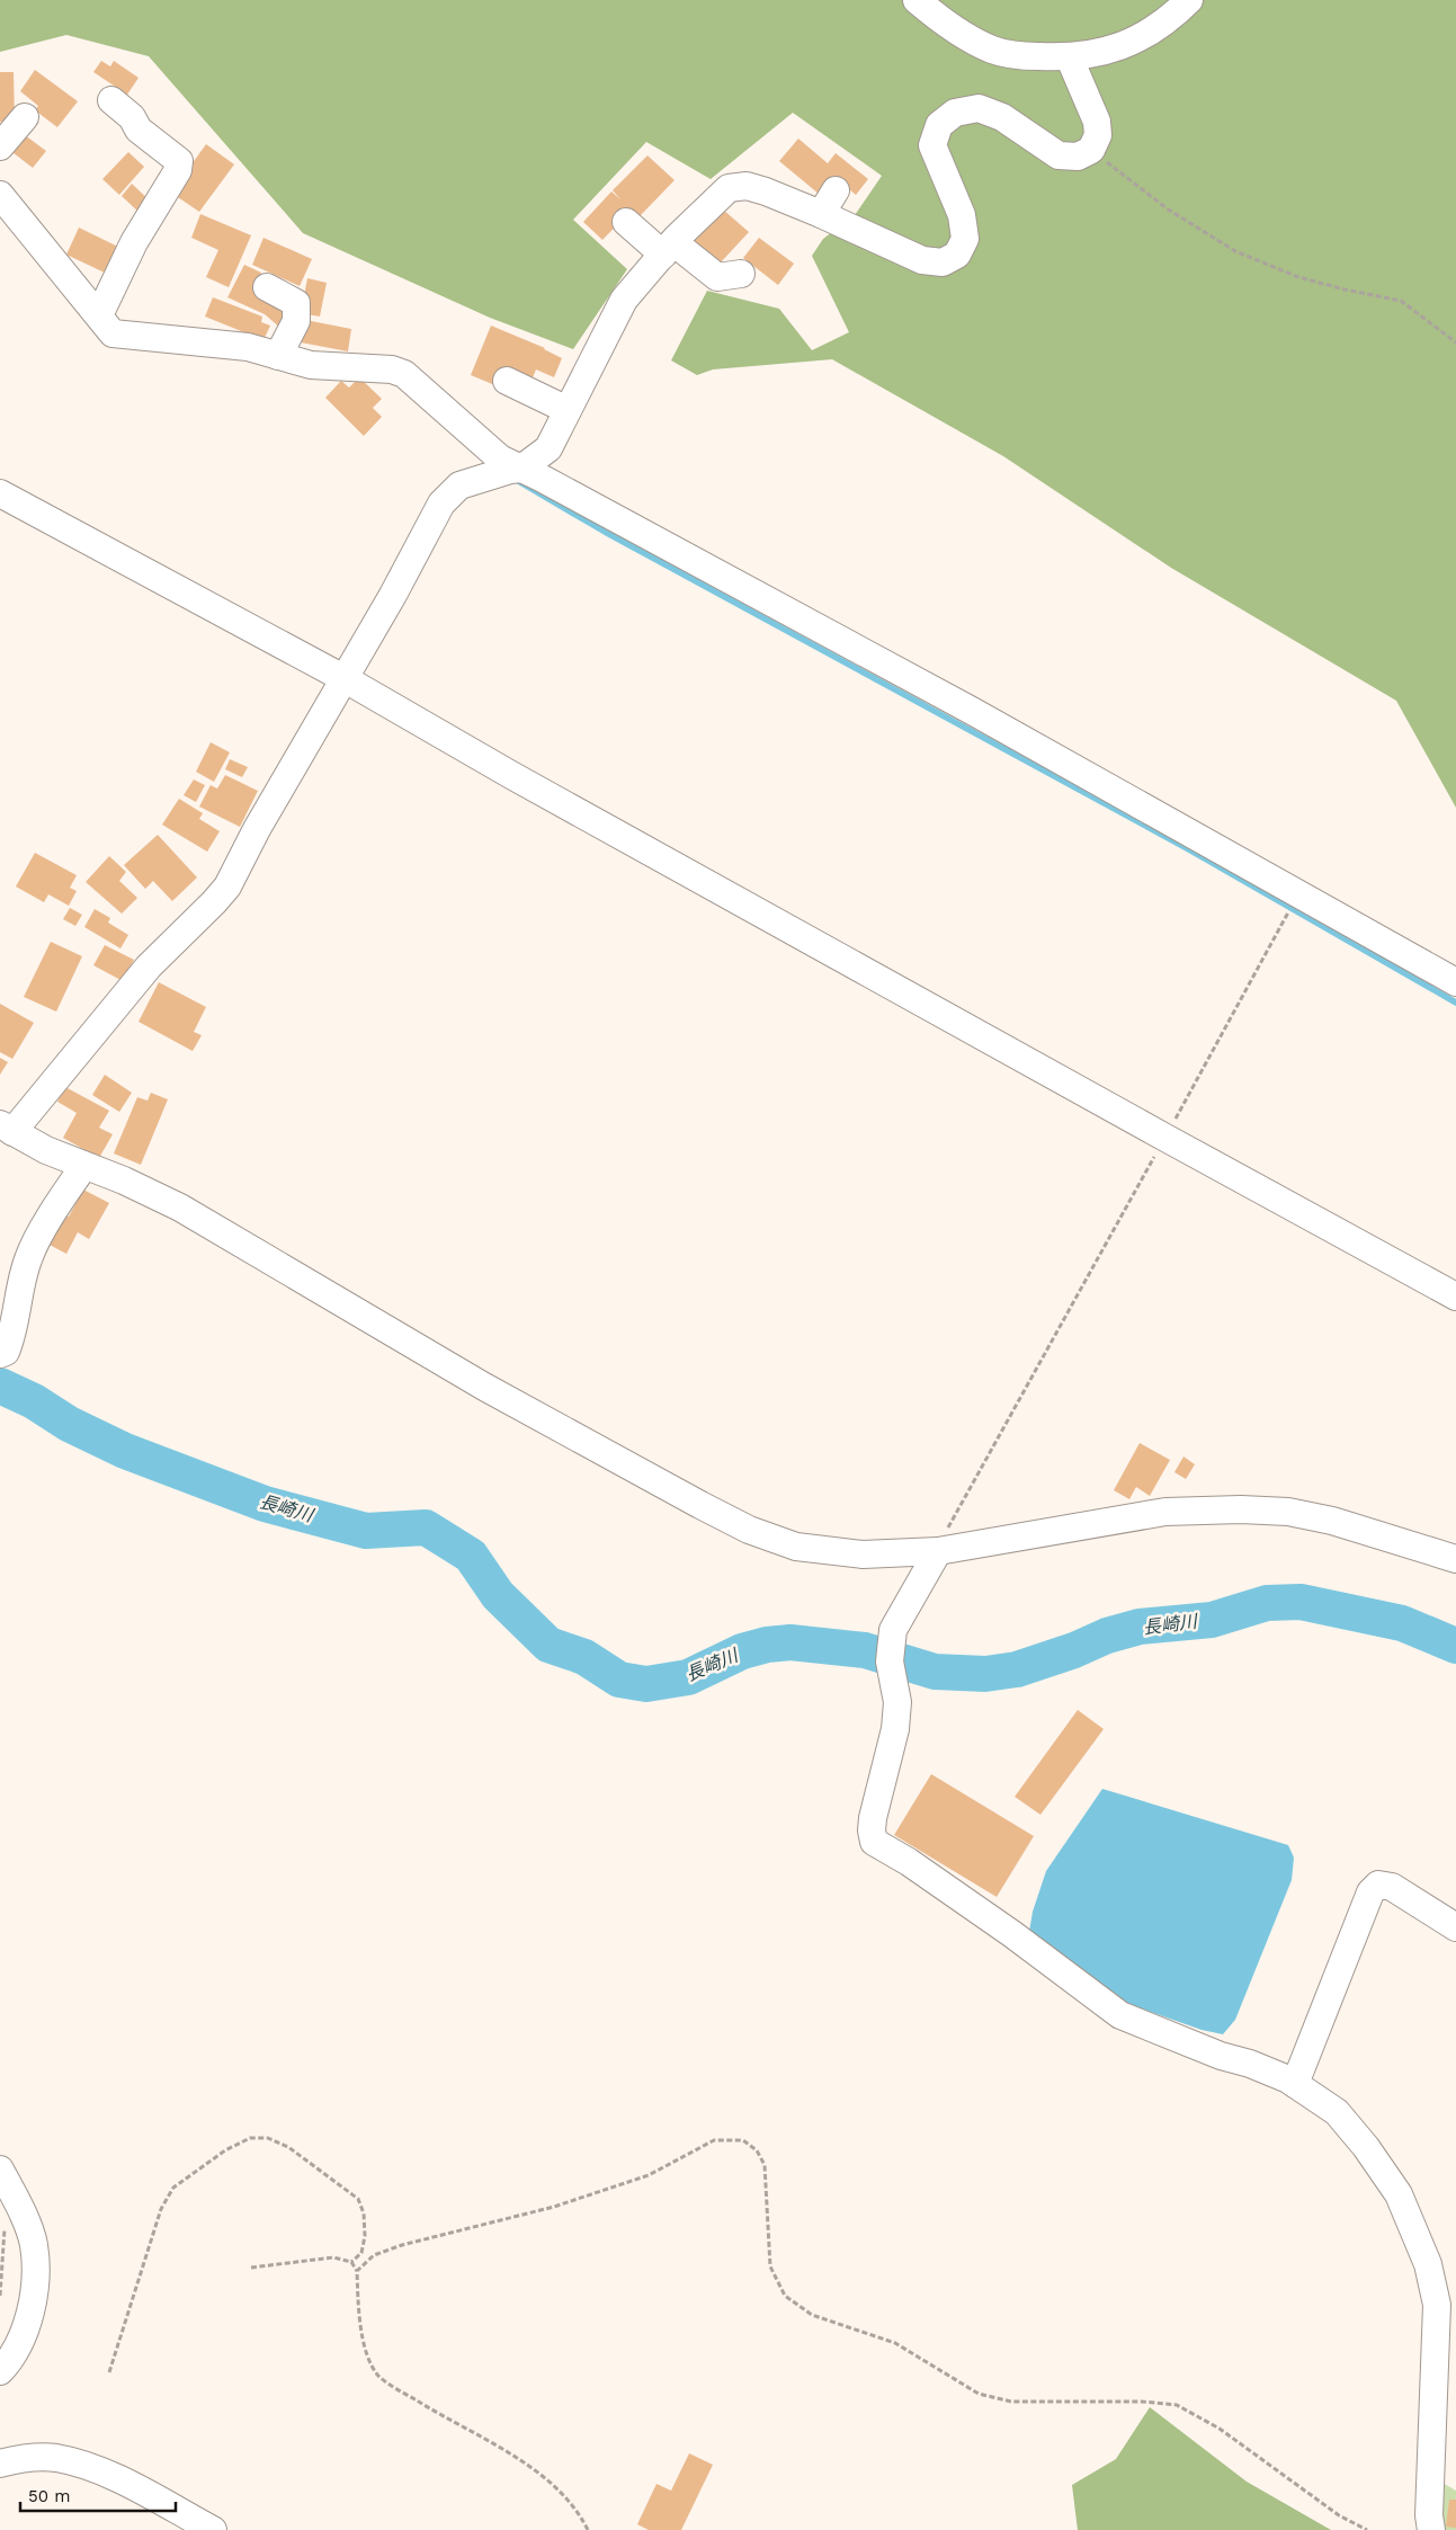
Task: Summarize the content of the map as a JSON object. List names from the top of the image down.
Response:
{
  "water": ["長崎川"],
  "scale_bar": "50 m"
}
